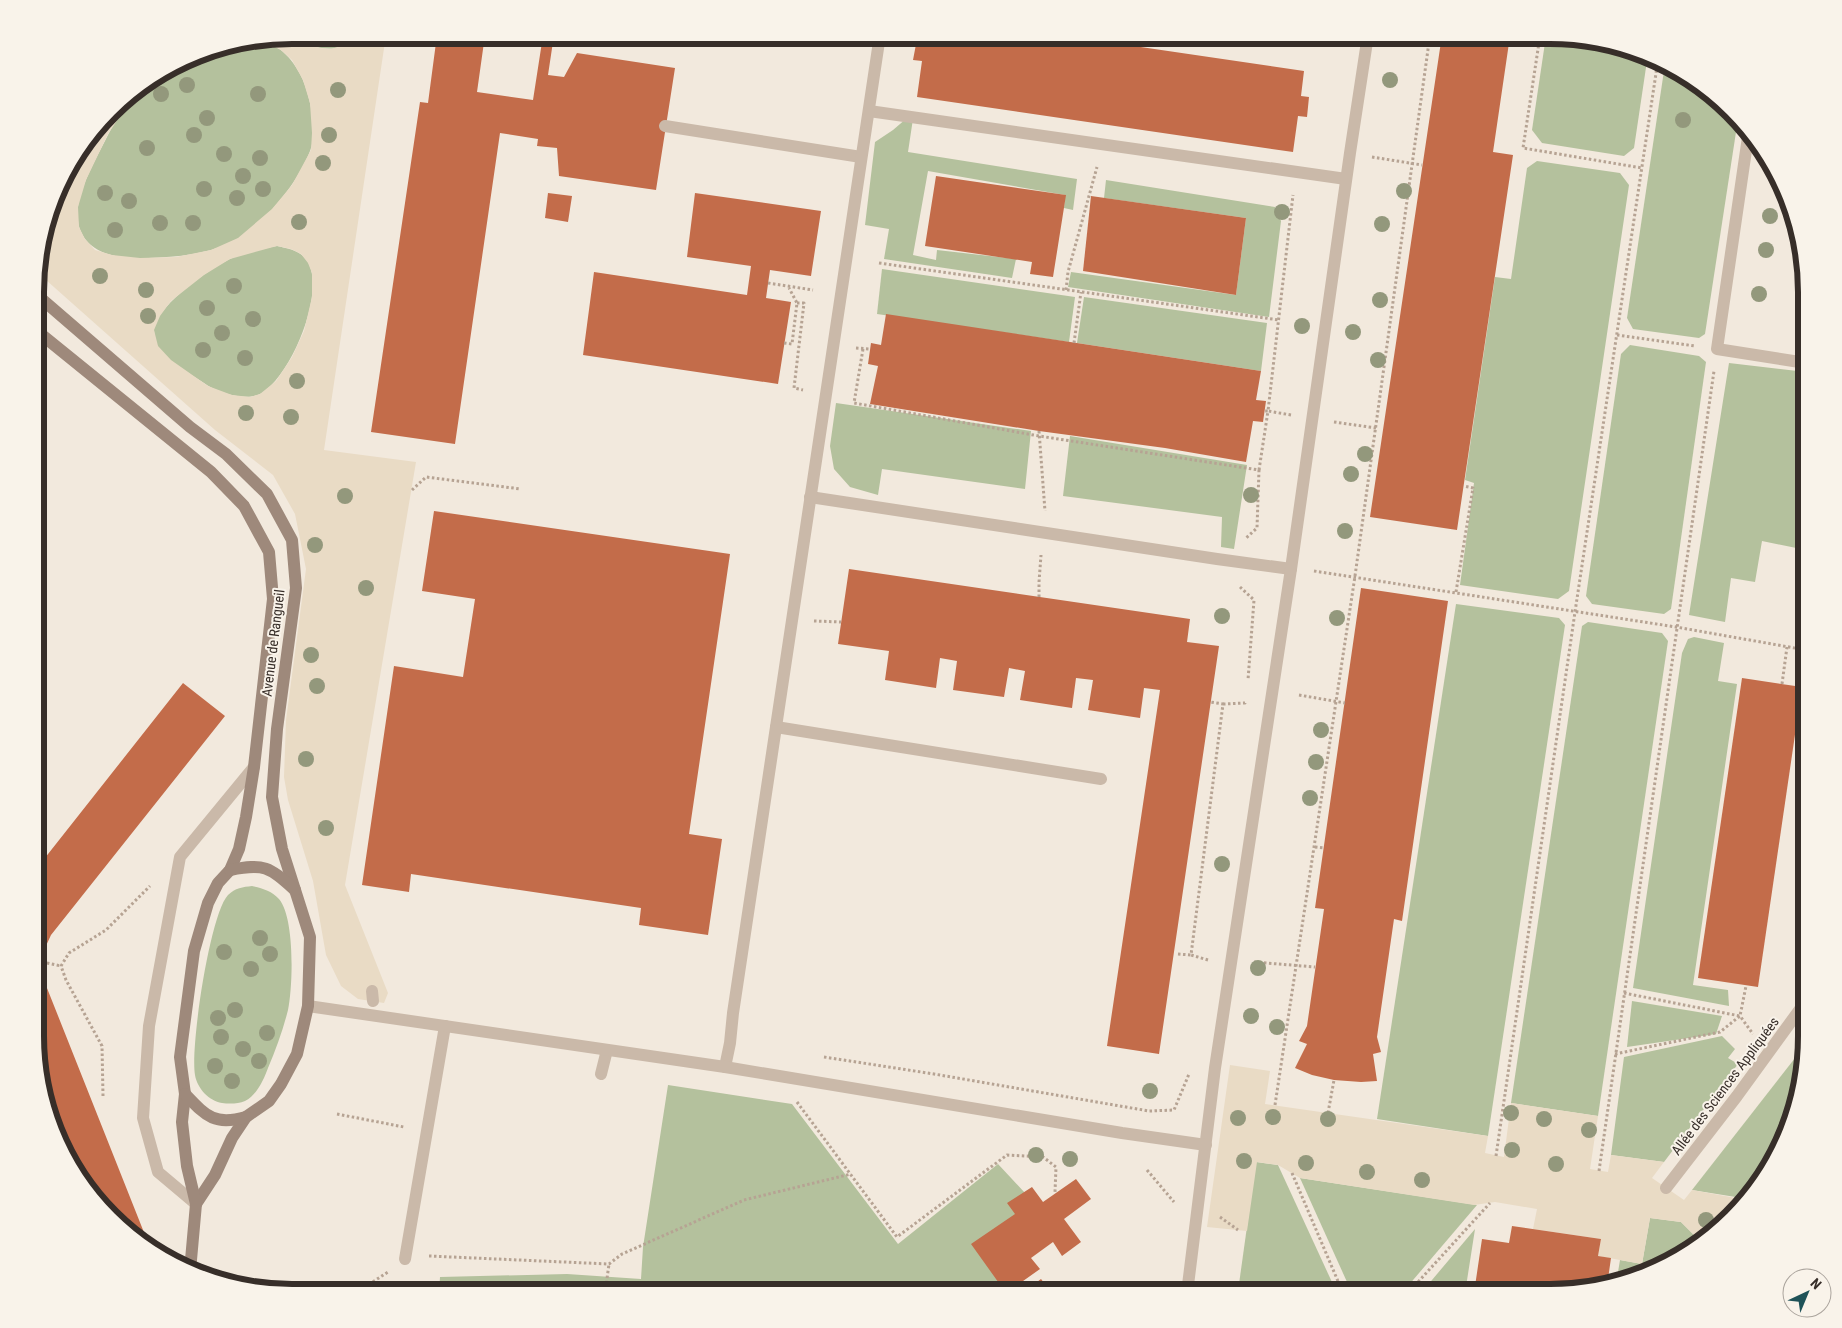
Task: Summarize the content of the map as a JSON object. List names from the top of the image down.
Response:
{
  "streets": {
    "street": ["Avenue de Rangueil", "Allée des Sciences Appliquées"]
  },
  "north": "top right"
}
